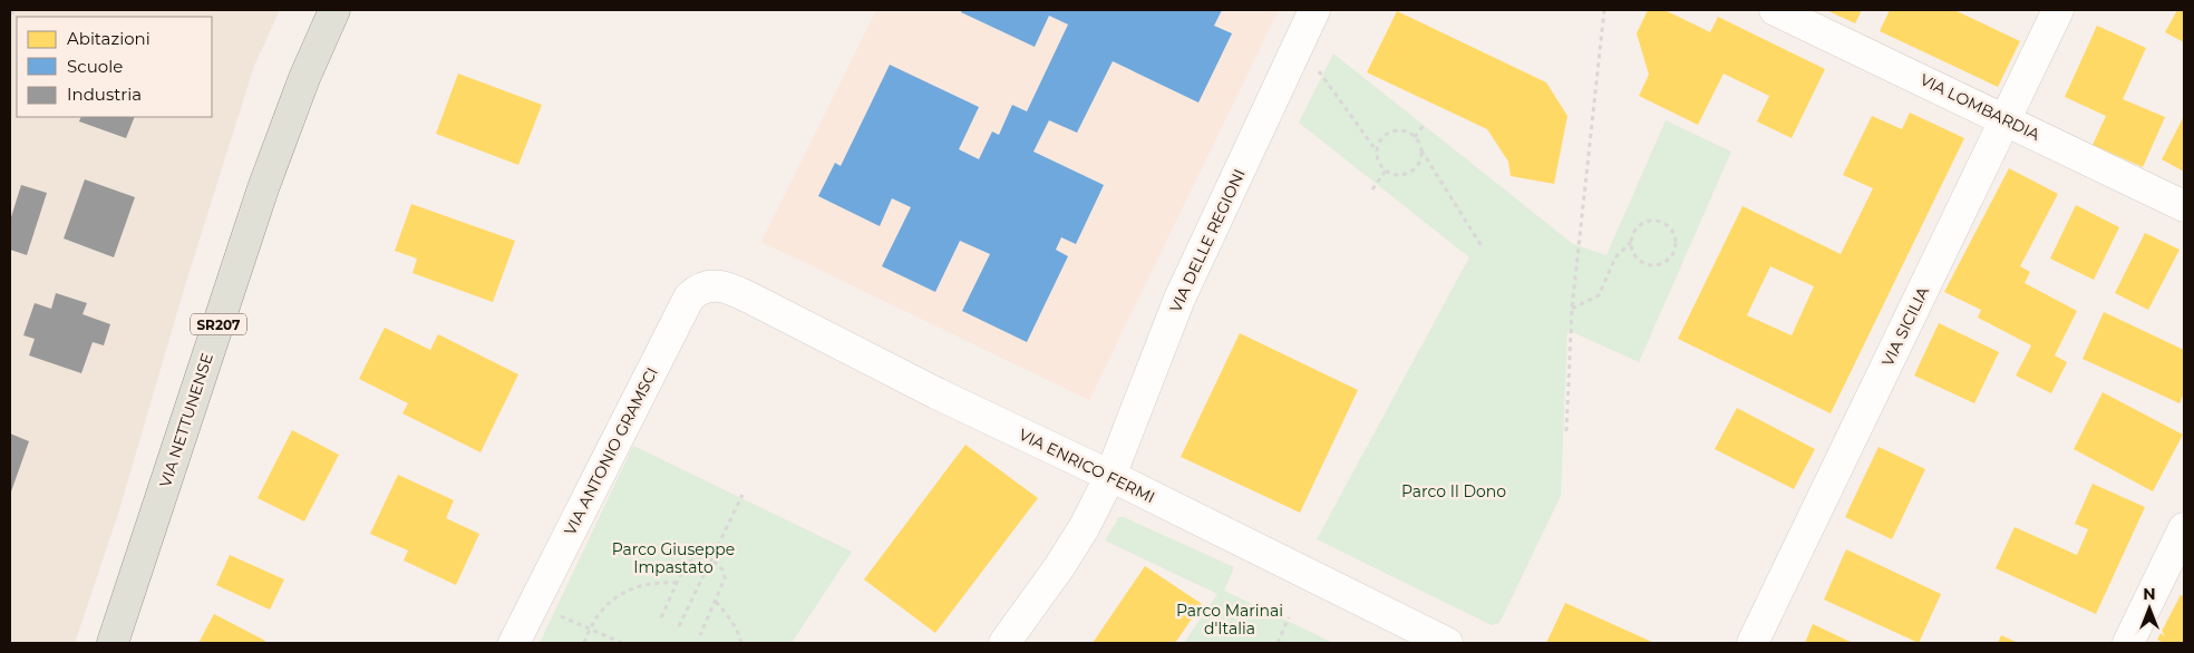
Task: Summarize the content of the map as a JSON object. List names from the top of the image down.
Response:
{
  "streets": {
    "main road": ["SR207", "VIA NETTUNENSE"],
    "street": [
      "VIA LOMBARDIA",
      "VIA DELLE REGIONI",
      "VIA SICILIA",
      "VIA ANTONIO GRAMSCI",
      "VIA ENRICO FERMI"
    ]
  },
  "crossings": [
    ["VIA LOMBARDIA", "VIA SICILIA"],
    ["VIA DELLE REGIONI", "VIA ENRICO FERMI"],
    ["VIA ANTONIO GRAMSCI", "VIA ENRICO FERMI"]
  ],
  "parks": ["Parco Il Dono", "Parco Giuseppe Impastato", "Parco Marinai d'Italia"],
  "legend": ["Abitazioni", "Scuole", "Industria"],
  "north": "top"
}
